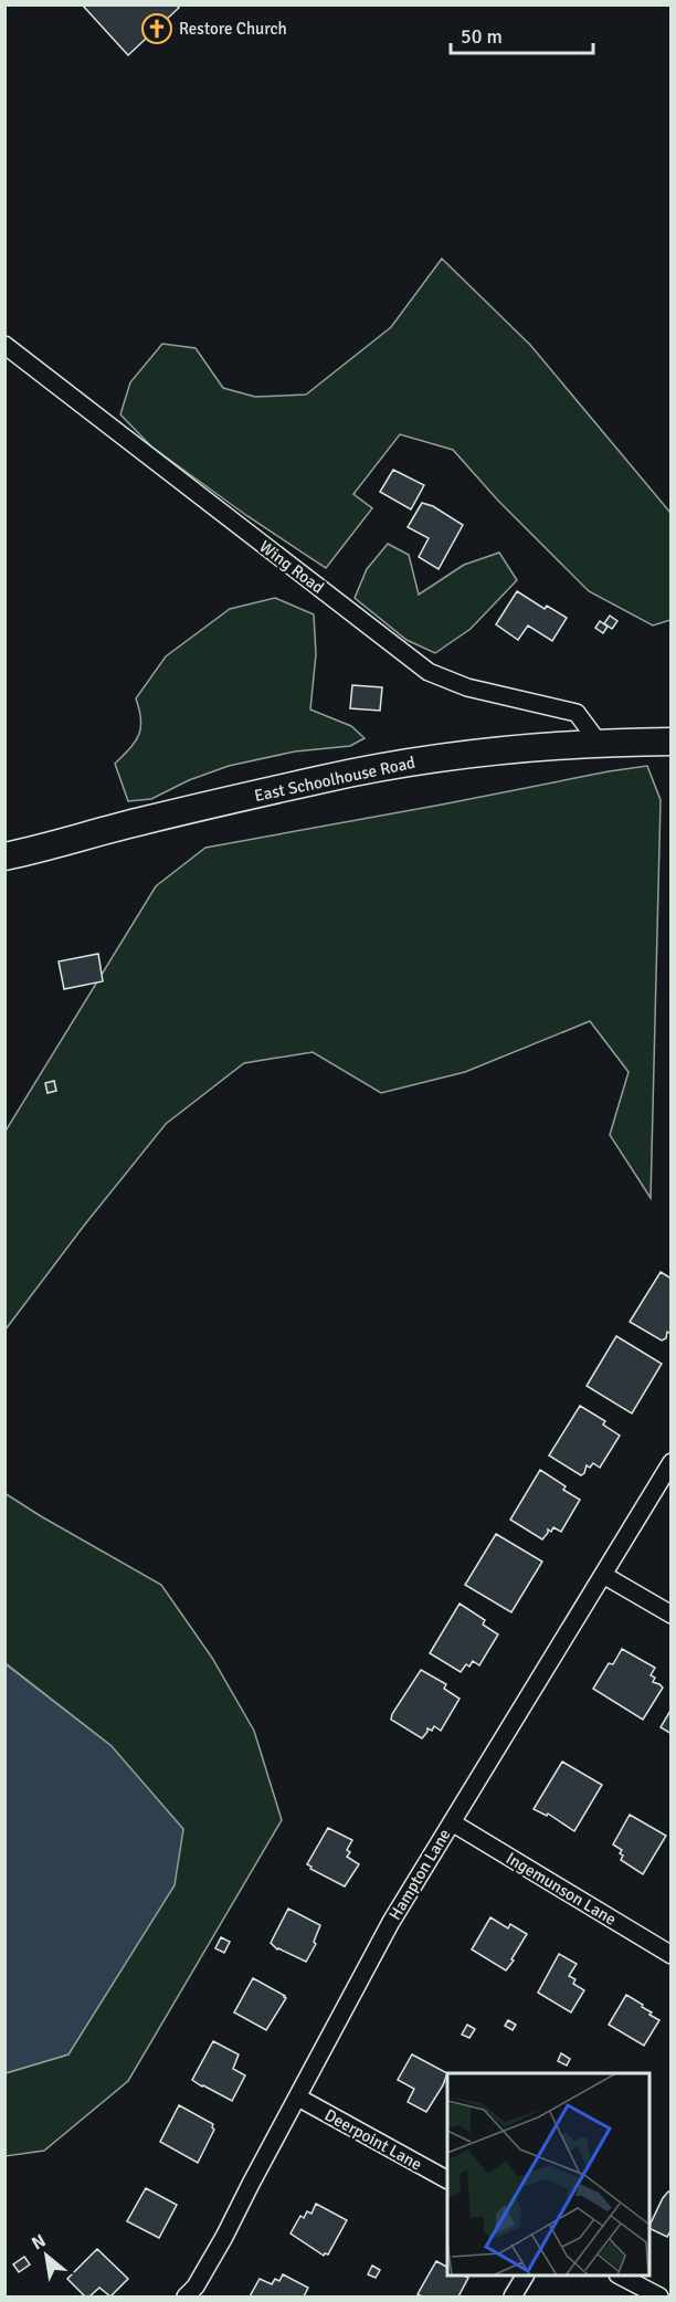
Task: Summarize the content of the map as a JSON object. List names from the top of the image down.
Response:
{
  "streets": {
    "main road": ["East Schoolhouse Road"],
    "street": [
      "Wing Road",
      "Hampton Lane",
      "Ingemunson Lane",
      "Deerpoint Lane"
    ]
  },
  "crossings": [
    ["Wing Road", "East Schoolhouse Road"],
    ["Hampton Lane", "Ingemunson Lane"],
    ["Hampton Lane", "Deerpoint Lane"]
  ],
  "places": {
    "church": ["Restore Church"]
  },
  "scale_bar": "50 m",
  "north": "top left"
}
